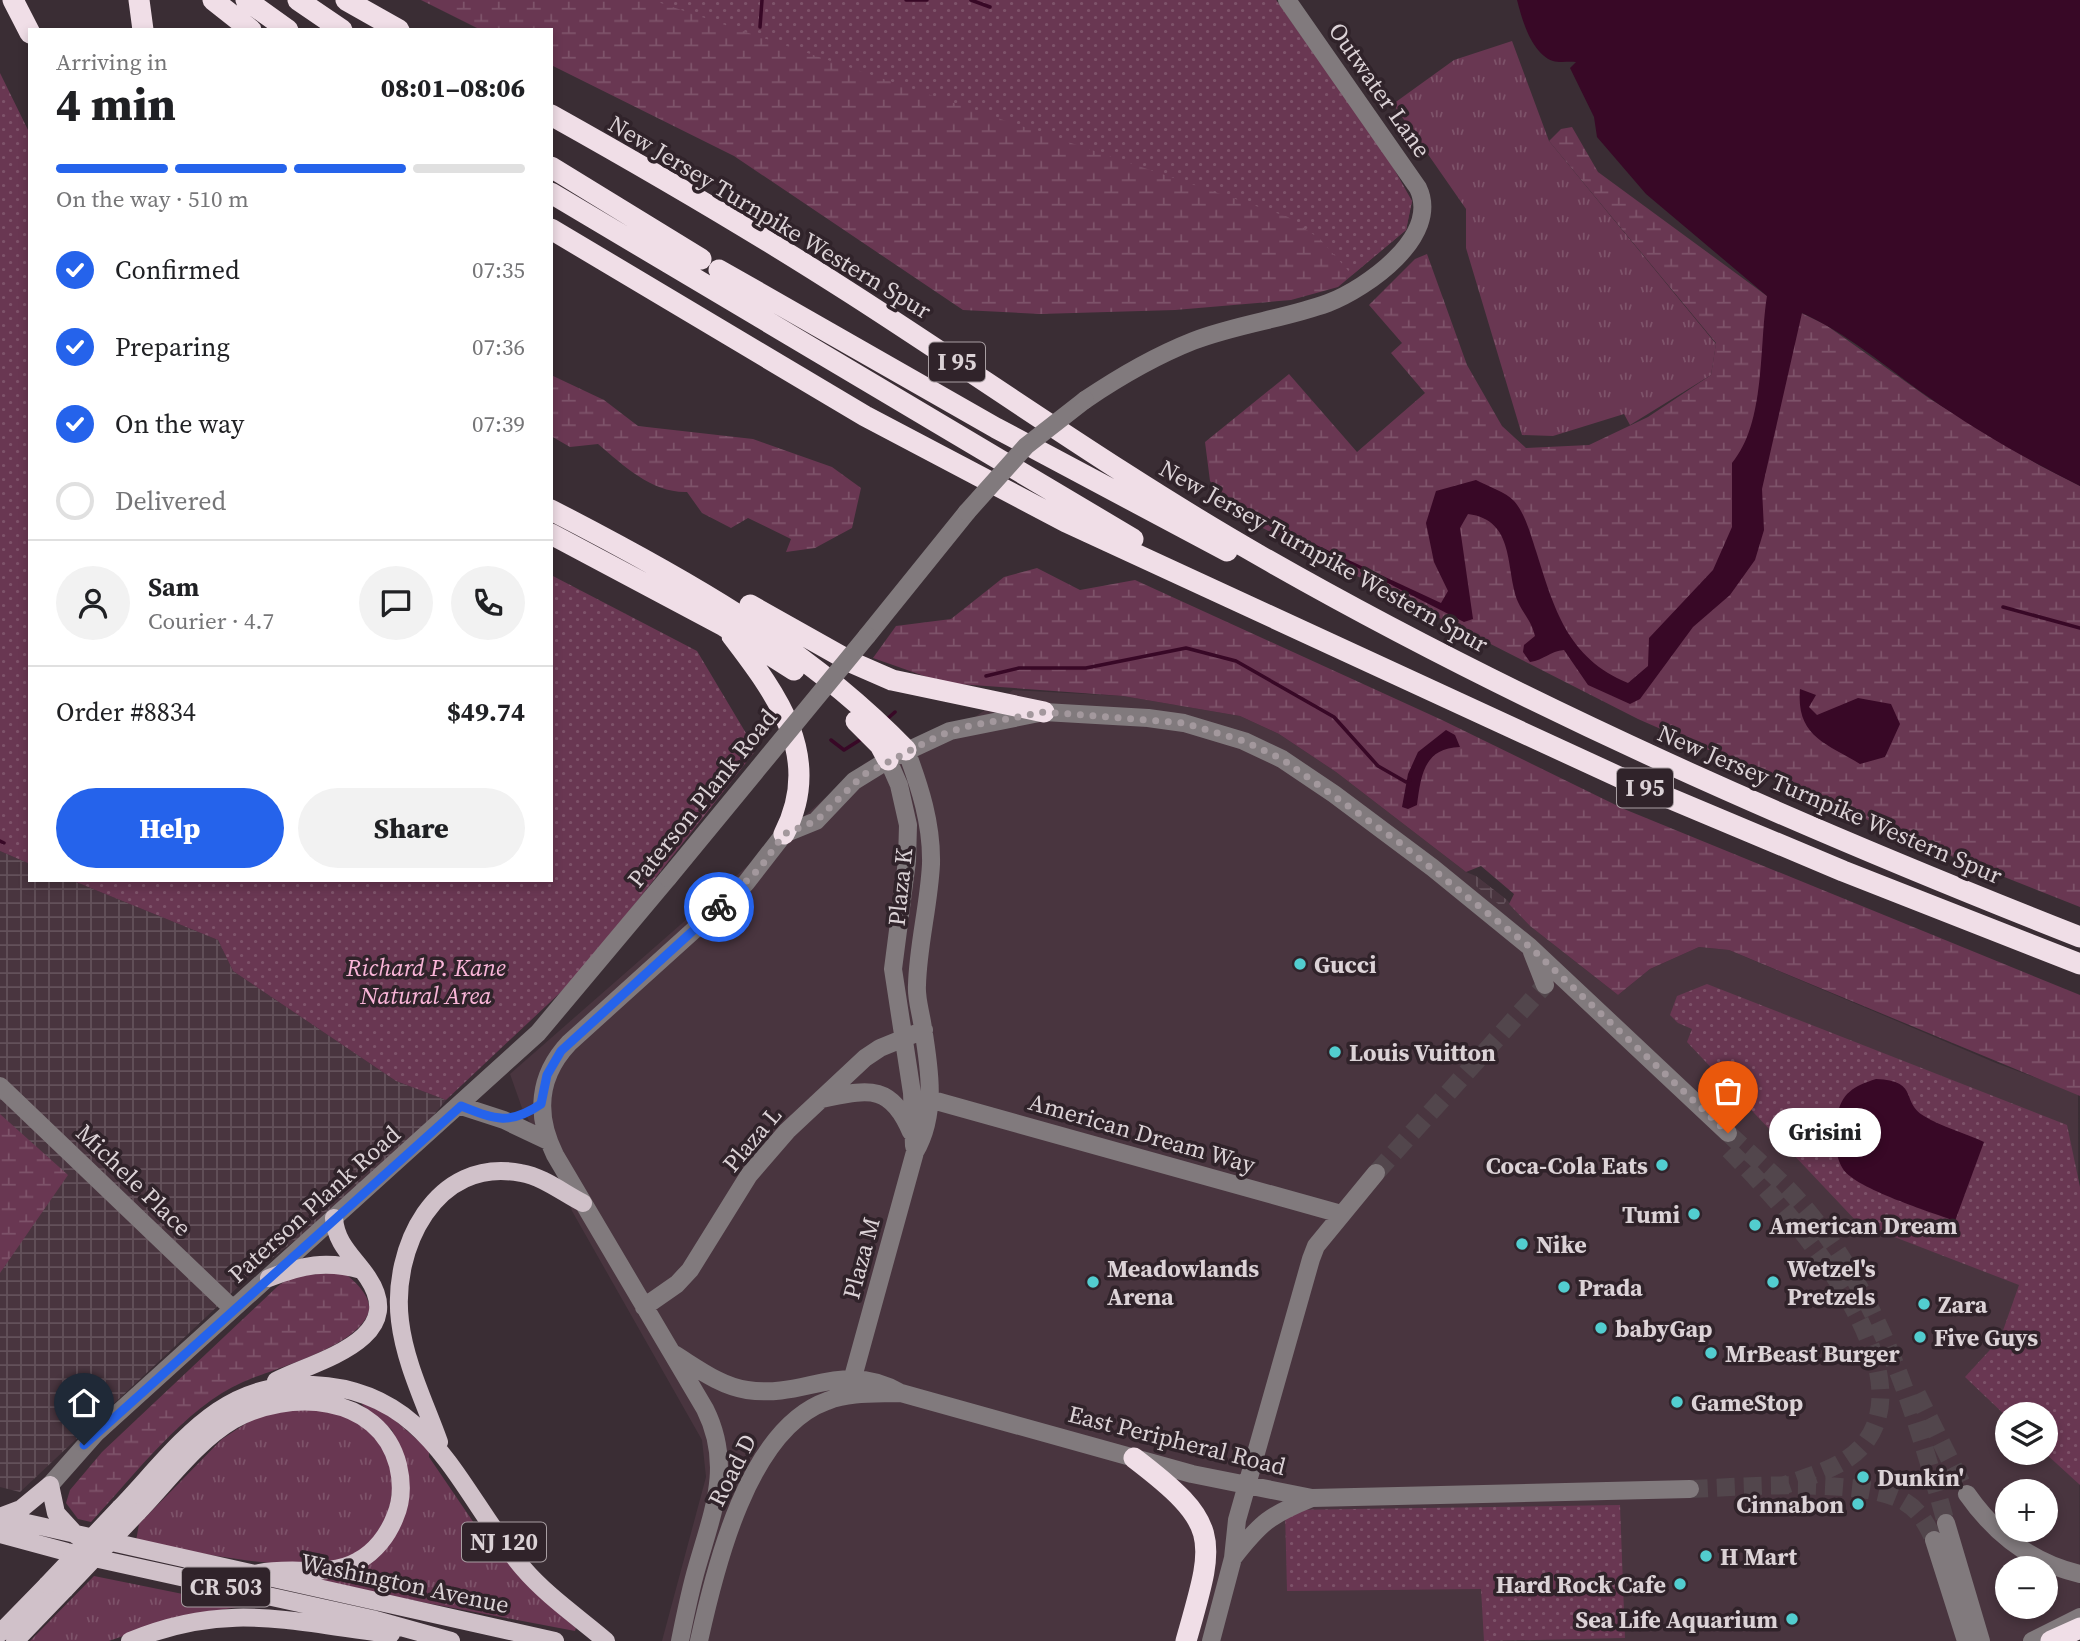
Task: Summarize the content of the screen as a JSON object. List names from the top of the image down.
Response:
{
  "streets": {
    "highway": ["New Jersey Turnpike Western Spur", "I 95"],
    "main road": ["NJ 120", "Washington Avenue", "CR 503"],
    "street": [
      "Outwater Lane",
      "Paterson Plank Road",
      "Plaza K",
      "American Dream Way",
      "Plaza L",
      "Michele Place",
      "Plaza M",
      "East Peripheral Road",
      "Road D"
    ]
  },
  "crossings": [
    ["Outwater Lane", "Paterson Plank Road"],
    ["Paterson Plank Road", "Michele Place"],
    ["Plaza K", "Plaza L"],
    ["Plaza K", "Plaza M"],
    ["American Dream Way", "Plaza M"],
    ["Plaza L", "Plaza M"],
    ["Plaza L", "Road D"],
    ["Plaza M", "East Peripheral Road"],
    ["East Peripheral Road", "Road D"]
  ],
  "parks": ["Richard P. Kane Natural Area"],
  "places": [
    "Gucci",
    "Louis Vuitton",
    "Grisini",
    "Coca-Cola Eats",
    "Tumi",
    "American Dream",
    "Nike",
    "Meadowlands Arena",
    "Wetzel's Pretzels",
    "Prada",
    "Zara",
    "babyGap",
    "Five Guys",
    "MrBeast Burger",
    "GameStop",
    "Dunkin'",
    "Cinnabon",
    "H Mart",
    "Hard Rock Cafe",
    "Sea Life Aquarium"
  ],
  "page": {
    "heading": ["4 min", "Arriving in", "08:01–08:06"],
    "panel": [
      "Sam",
      "Courier · 4.7",
      "Order #8834",
      "$49.74"
    ],
    "bar": "On the way · 510 m",
    "list": [
      ["Confirmed", "07:35"],
      ["Preparing", "07:36"],
      ["On the way", "07:39"],
      "Delivered"
    ],
    "buttons": ["Help", "Share"],
    "bubble": "Grisini",
    "map_buttons": ["+", "−"]
  }
}
